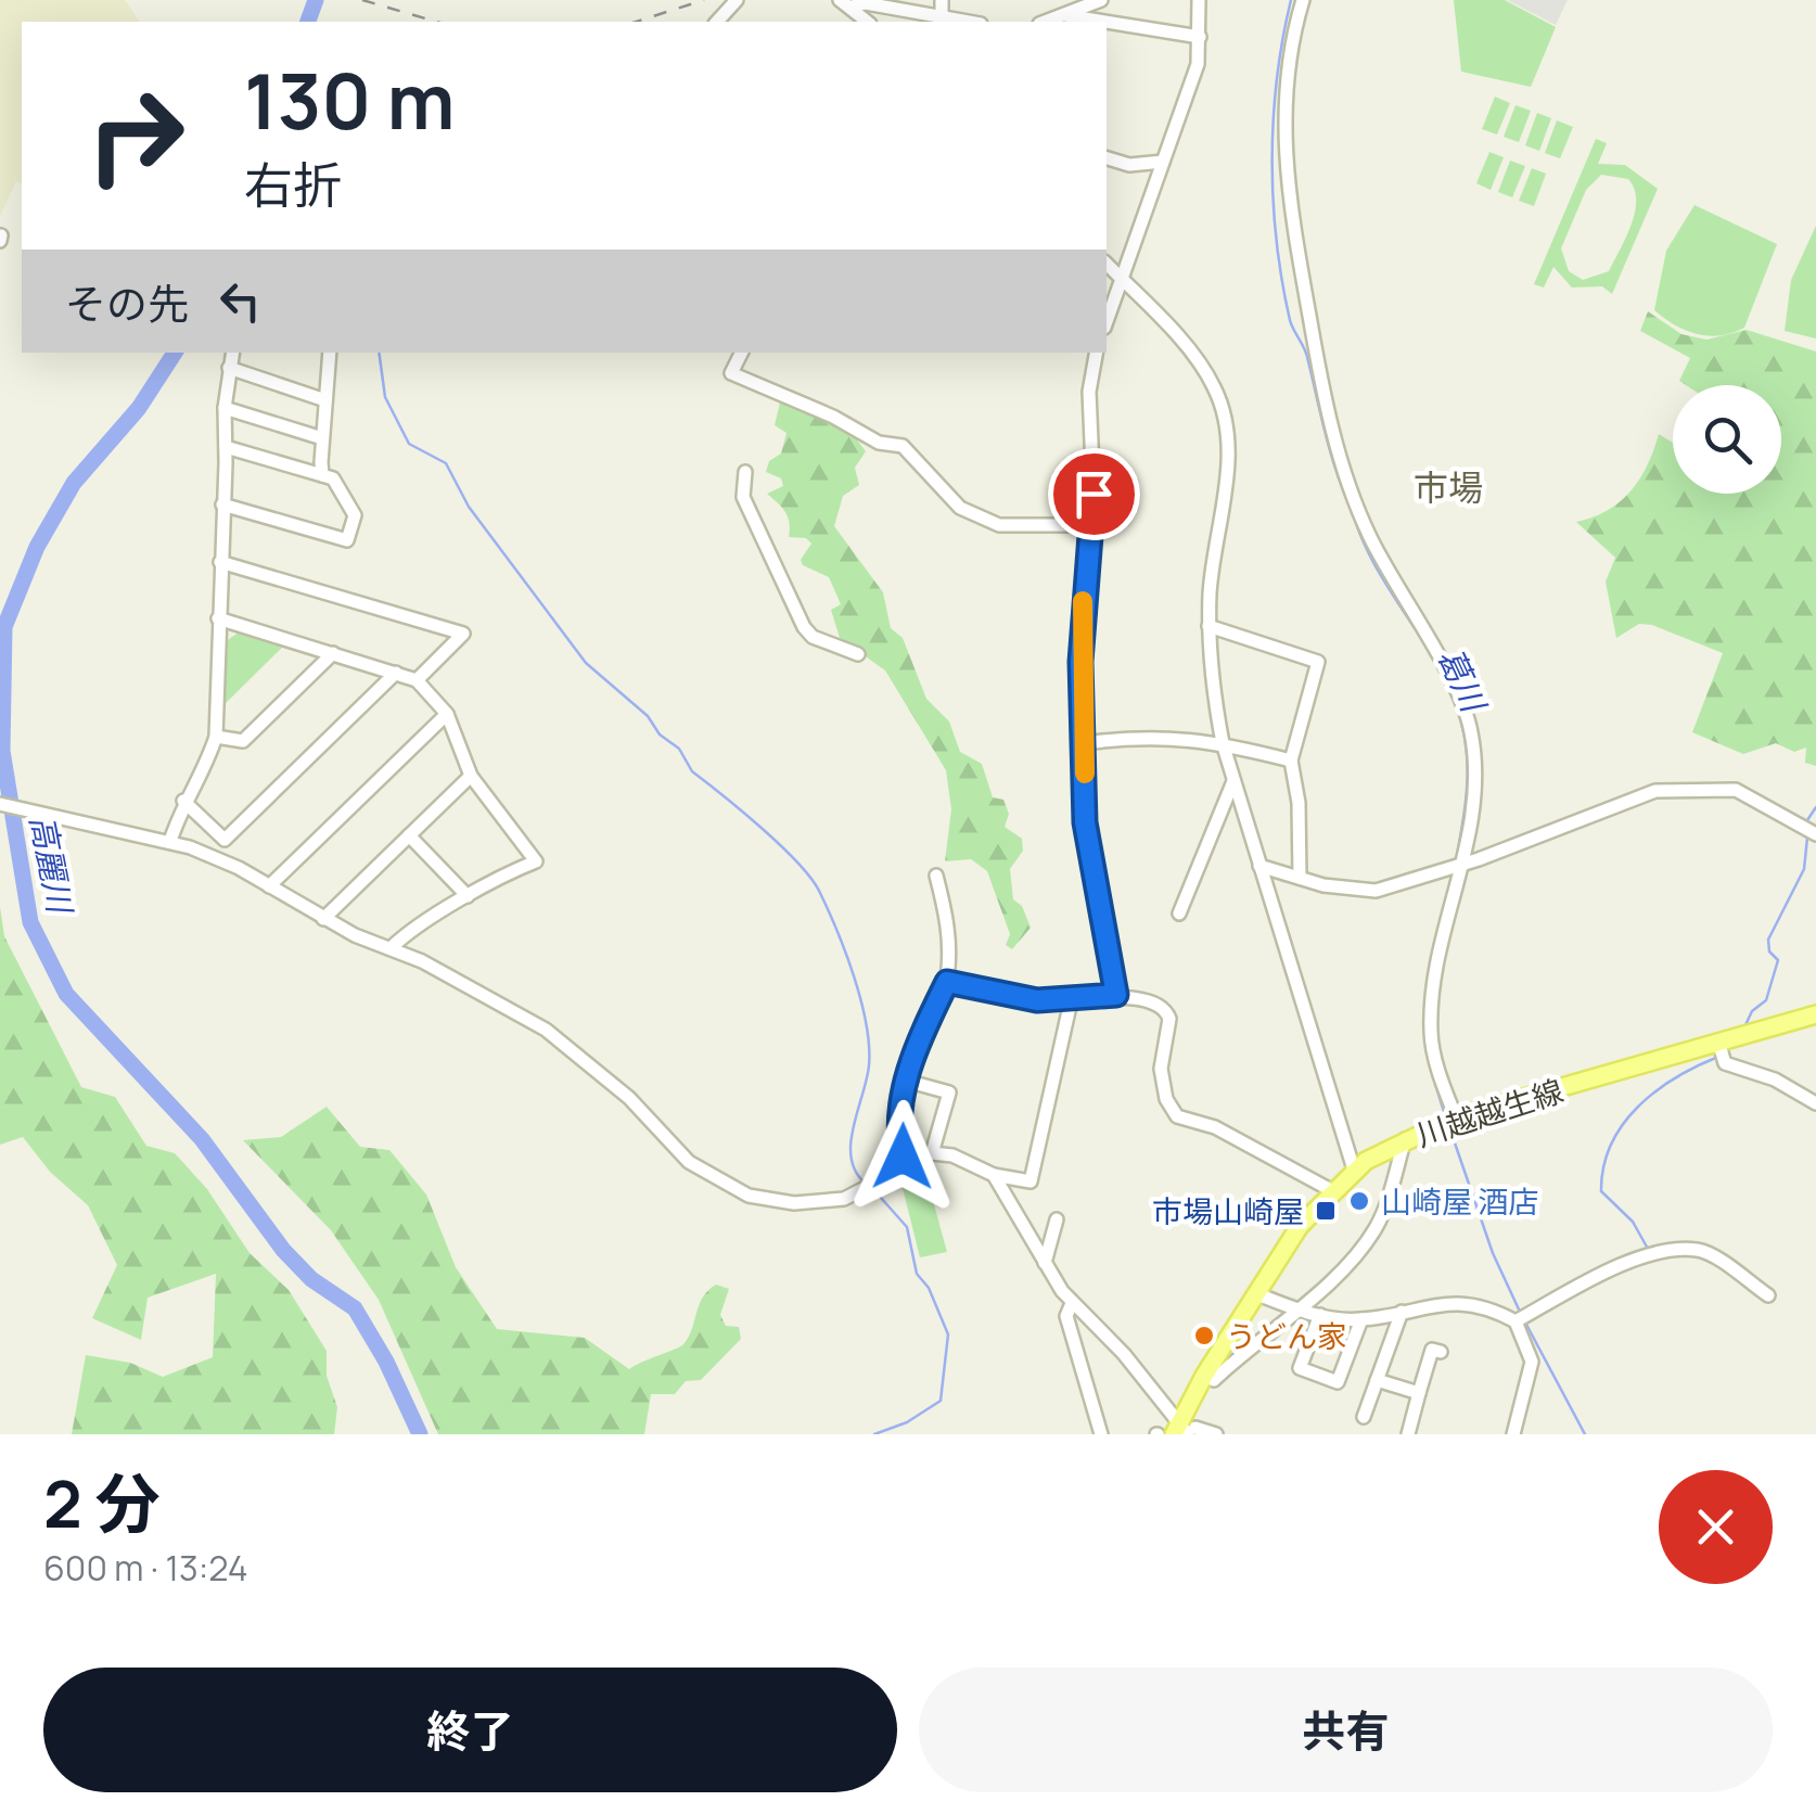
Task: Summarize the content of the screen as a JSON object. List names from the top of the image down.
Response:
{
  "streets": {
    "main road": ["川越越生線"]
  },
  "districts": ["市場"],
  "water": ["葛川", "高麗川"],
  "places": {
    "other": ["山崎屋 酒店", "うどん家"],
    "transit": ["市場山崎屋"]
  },
  "page": {
    "turn": ["130 m", "右折"],
    "then": "その先",
    "heading": ["2 分", "600 m · 13:24"],
    "buttons": ["終了", "共有"]
  }
}
